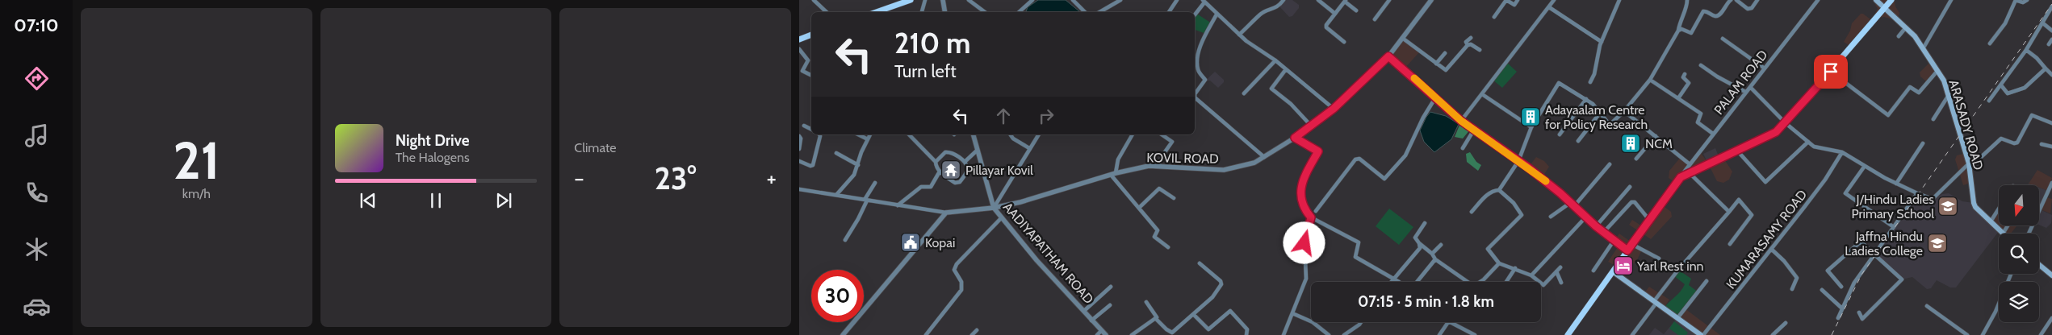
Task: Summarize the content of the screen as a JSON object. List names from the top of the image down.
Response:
{
  "streets": {
    "main road": ["ARASADY ROAD"],
    "street": [
      "PALAM ROAD",
      "KOVIL ROAD",
      "KUMARASAMY ROAD",
      "AADIYAPATHAM ROAD"
    ]
  },
  "crossings": [
    ["KOVIL ROAD", "AADIYAPATHAM ROAD"]
  ],
  "places": {
    "building": ["Adayaalam Centre for Policy Research", "NCM"],
    "temple": ["Pillayar Kovil"],
    "school or university": ["J/Hindu Ladies Primary School", "Jaffna Hindu Ladies College"],
    "public building": ["Kopai"],
    "hotel": ["Yarl Rest inn"]
  },
  "north": "bottom",
  "page": {
    "tabs": "07:10",
    "tile": [
      ["21", "km/h"],
      "Climate"
    ],
    "turn": ["210 m", "Turn left"],
    "song": ["Night Drive", "The Halogens"],
    "heat": ["−", "23°", "+"],
    "limit": "30",
    "trip": "07:15 · 5 min · 1.8 km"
  }
}
